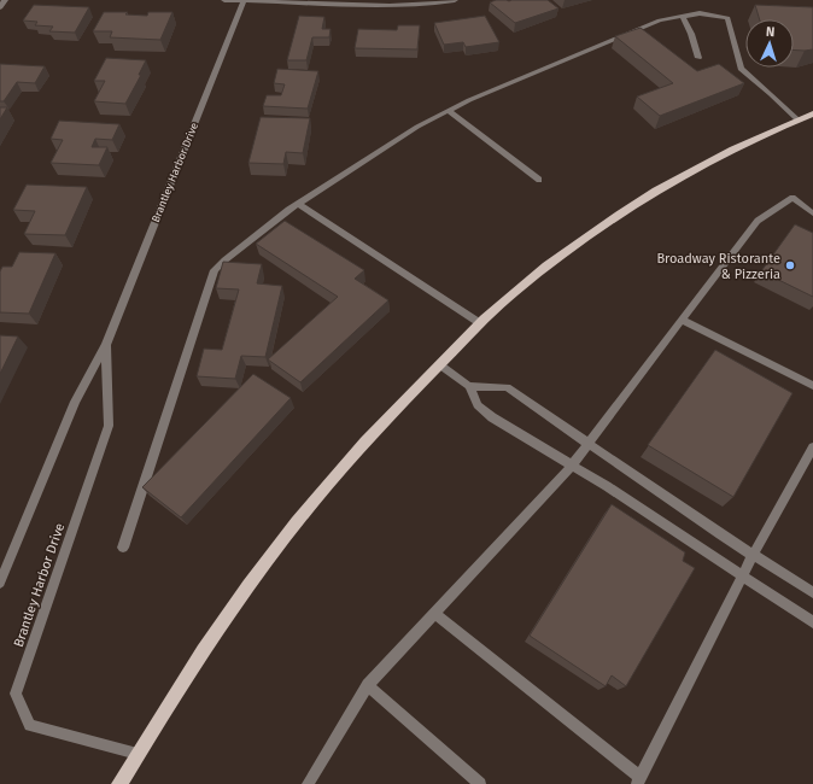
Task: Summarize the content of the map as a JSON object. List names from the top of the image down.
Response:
{
  "streets": {
    "street": ["Brantley Harbor Drive"]
  },
  "places": ["Broadway Ristorante & Pizzeria"],
  "north": "top"
}
